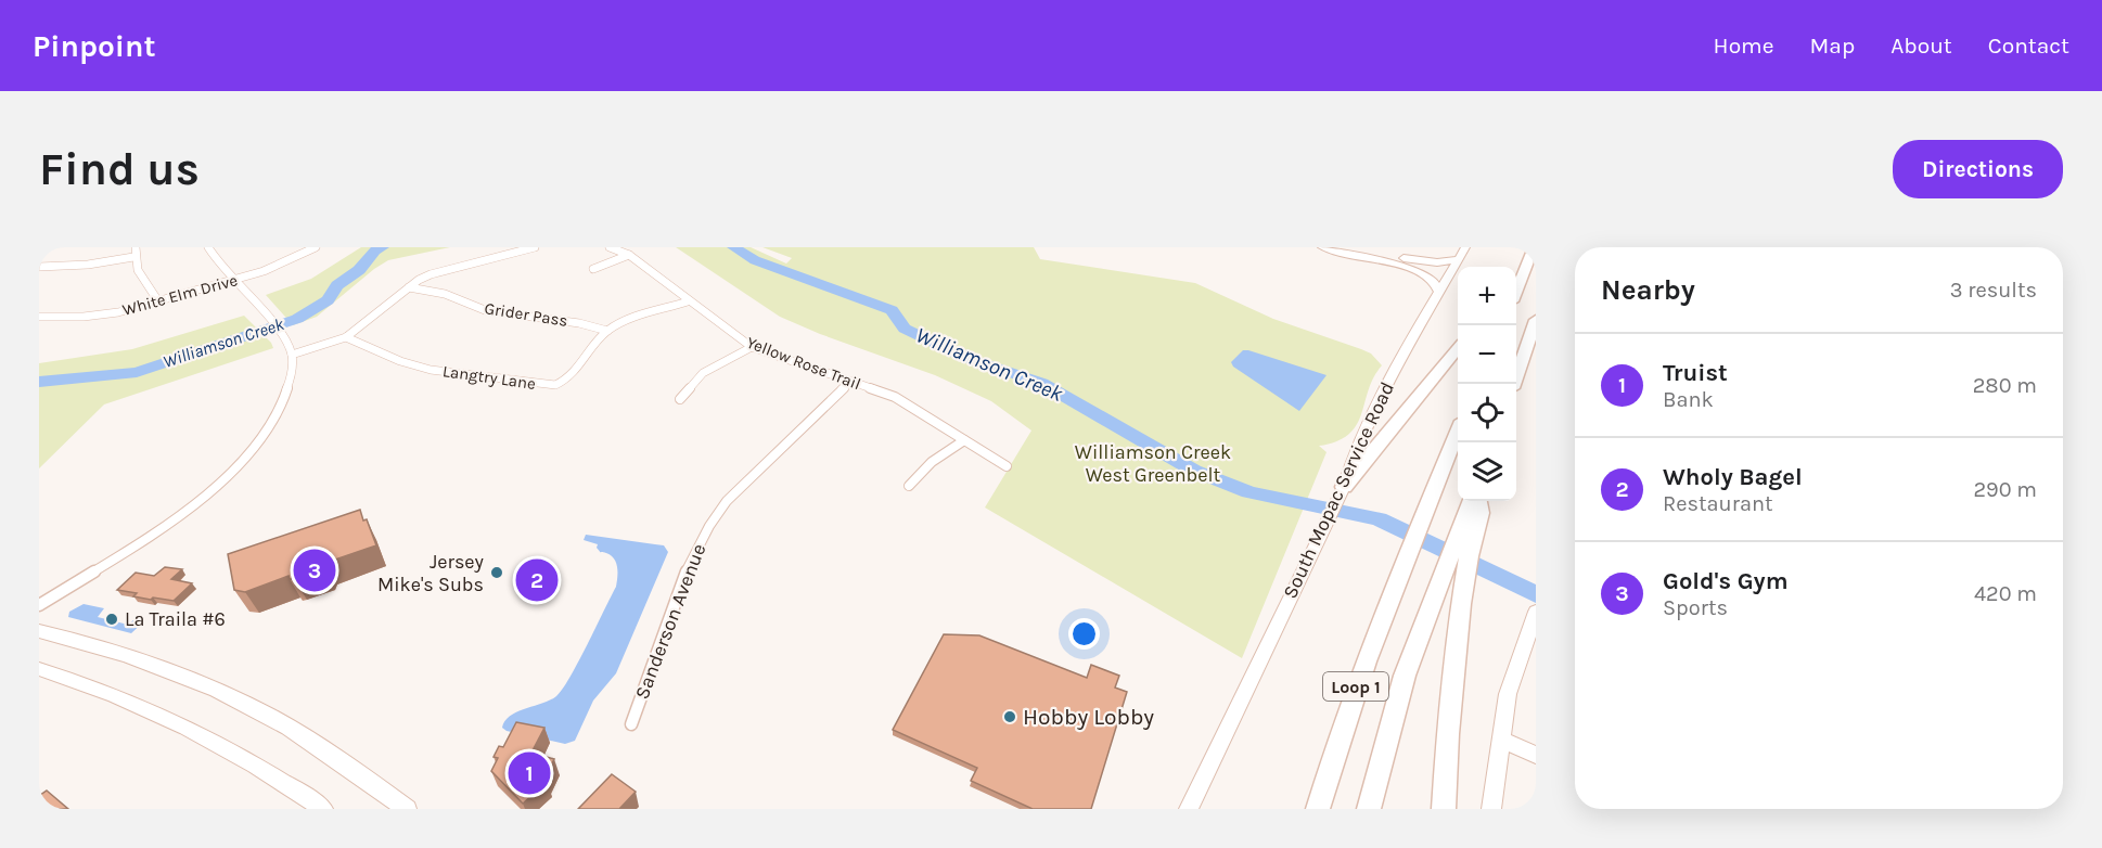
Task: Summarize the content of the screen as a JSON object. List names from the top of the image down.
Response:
{
  "streets": {
    "highway": ["Loop 1"],
    "main road": ["South Mopac Service Road"],
    "street": [
      "White Elm Drive",
      "Grider Pass",
      "Yellow Rose Trail",
      "Langtry Lane",
      "Sanderson Avenue"
    ]
  },
  "crossings": [
    ["Grider Pass", "Langtry Lane"],
    ["Yellow Rose Trail", "Langtry Lane"],
    ["Yellow Rose Trail", "Sanderson Avenue"]
  ],
  "water": ["Williamson Creek"],
  "parks": ["Williamson Creek West Greenbelt"],
  "places": ["Jersey Mike's Subs", "La Traila #6", "Hobby Lobby"],
  "page": {
    "header": "Pinpoint",
    "nav": [
      "Home",
      "Map",
      "About",
      "Contact"
    ],
    "buttons": "Directions",
    "title": "Find us",
    "heading": ["Nearby", "3 results"],
    "map_buttons": ["+", "−"],
    "list": [
      {
        "mark": "1",
        "name": "Truist",
        "note": "Bank",
        "value": "280 m"
      },
      {
        "mark": "2",
        "name": "Wholy Bagel",
        "note": "Restaurant",
        "value": "290 m"
      },
      {
        "mark": "3",
        "name": "Gold's Gym",
        "note": "Sports",
        "value": "420 m"
      }
    ],
    "pins": ["3", "2", "1"]
  }
}
